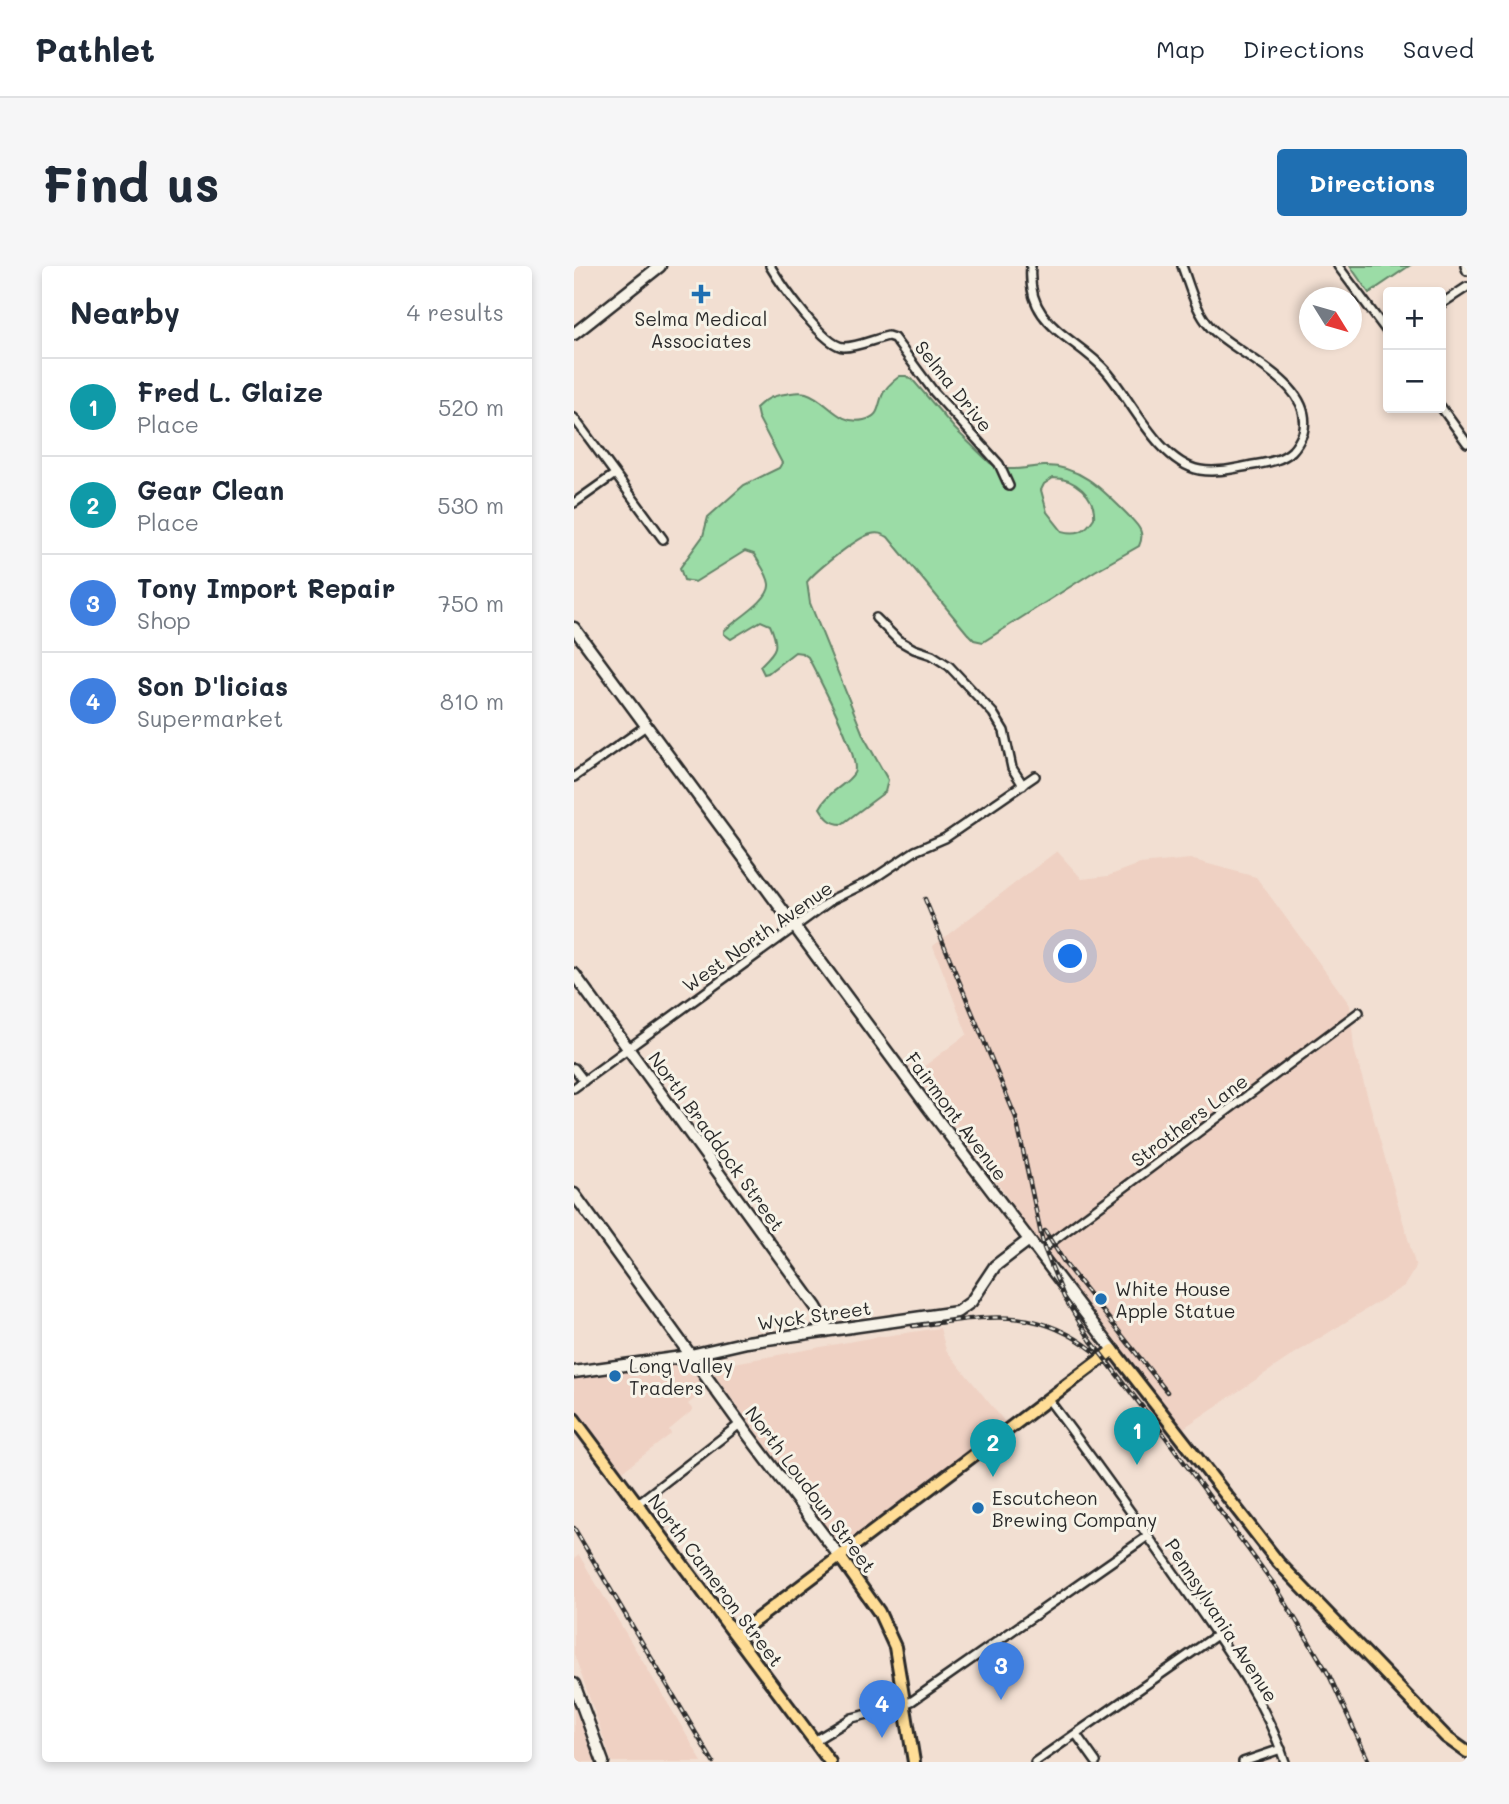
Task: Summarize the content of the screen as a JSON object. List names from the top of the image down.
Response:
{
  "streets": {
    "main road": ["Fairmont Avenue", "North Loudoun Street", "North Cameron Street"],
    "street": [
      "Selma Drive",
      "West North Avenue",
      "Strothers Lane",
      "North Braddock Street",
      "Wyck Street",
      "Pennsylvania Avenue"
    ]
  },
  "crossings": [
    ["West North Avenue", "Fairmont Avenue"],
    ["West North Avenue", "North Braddock Street"],
    ["Fairmont Avenue", "Strothers Lane"],
    ["Fairmont Avenue", "Wyck Street"],
    ["North Braddock Street", "Wyck Street"],
    ["Wyck Street", "North Loudoun Street"]
  ],
  "places": {
    "health": ["Selma Medical Associates"],
    "other": ["White House Apple Statue", "Long Valley Traders", "Escutcheon Brewing Company"]
  },
  "north": "bottom right",
  "page": {
    "header": "Pathlet",
    "nav": ["Map", "Directions", "Saved"],
    "buttons": "Directions",
    "title": "Find us",
    "heading": ["Nearby", "4 results"],
    "map_buttons": ["+", "−"],
    "list": [
      {
        "mark": "1",
        "name": "Fred L. Glaize",
        "note": "Place",
        "value": "520 m"
      },
      {
        "mark": "2",
        "name": "Gear Clean",
        "note": "Place",
        "value": "530 m"
      },
      {
        "mark": "3",
        "name": "Tony Import Repair",
        "note": "Shop",
        "value": "750 m"
      },
      {
        "mark": "4",
        "name": "Son D'licias",
        "note": "Supermarket",
        "value": "810 m"
      }
    ],
    "pins": [
      "1",
      "2",
      "3",
      "4"
    ]
  }
}
